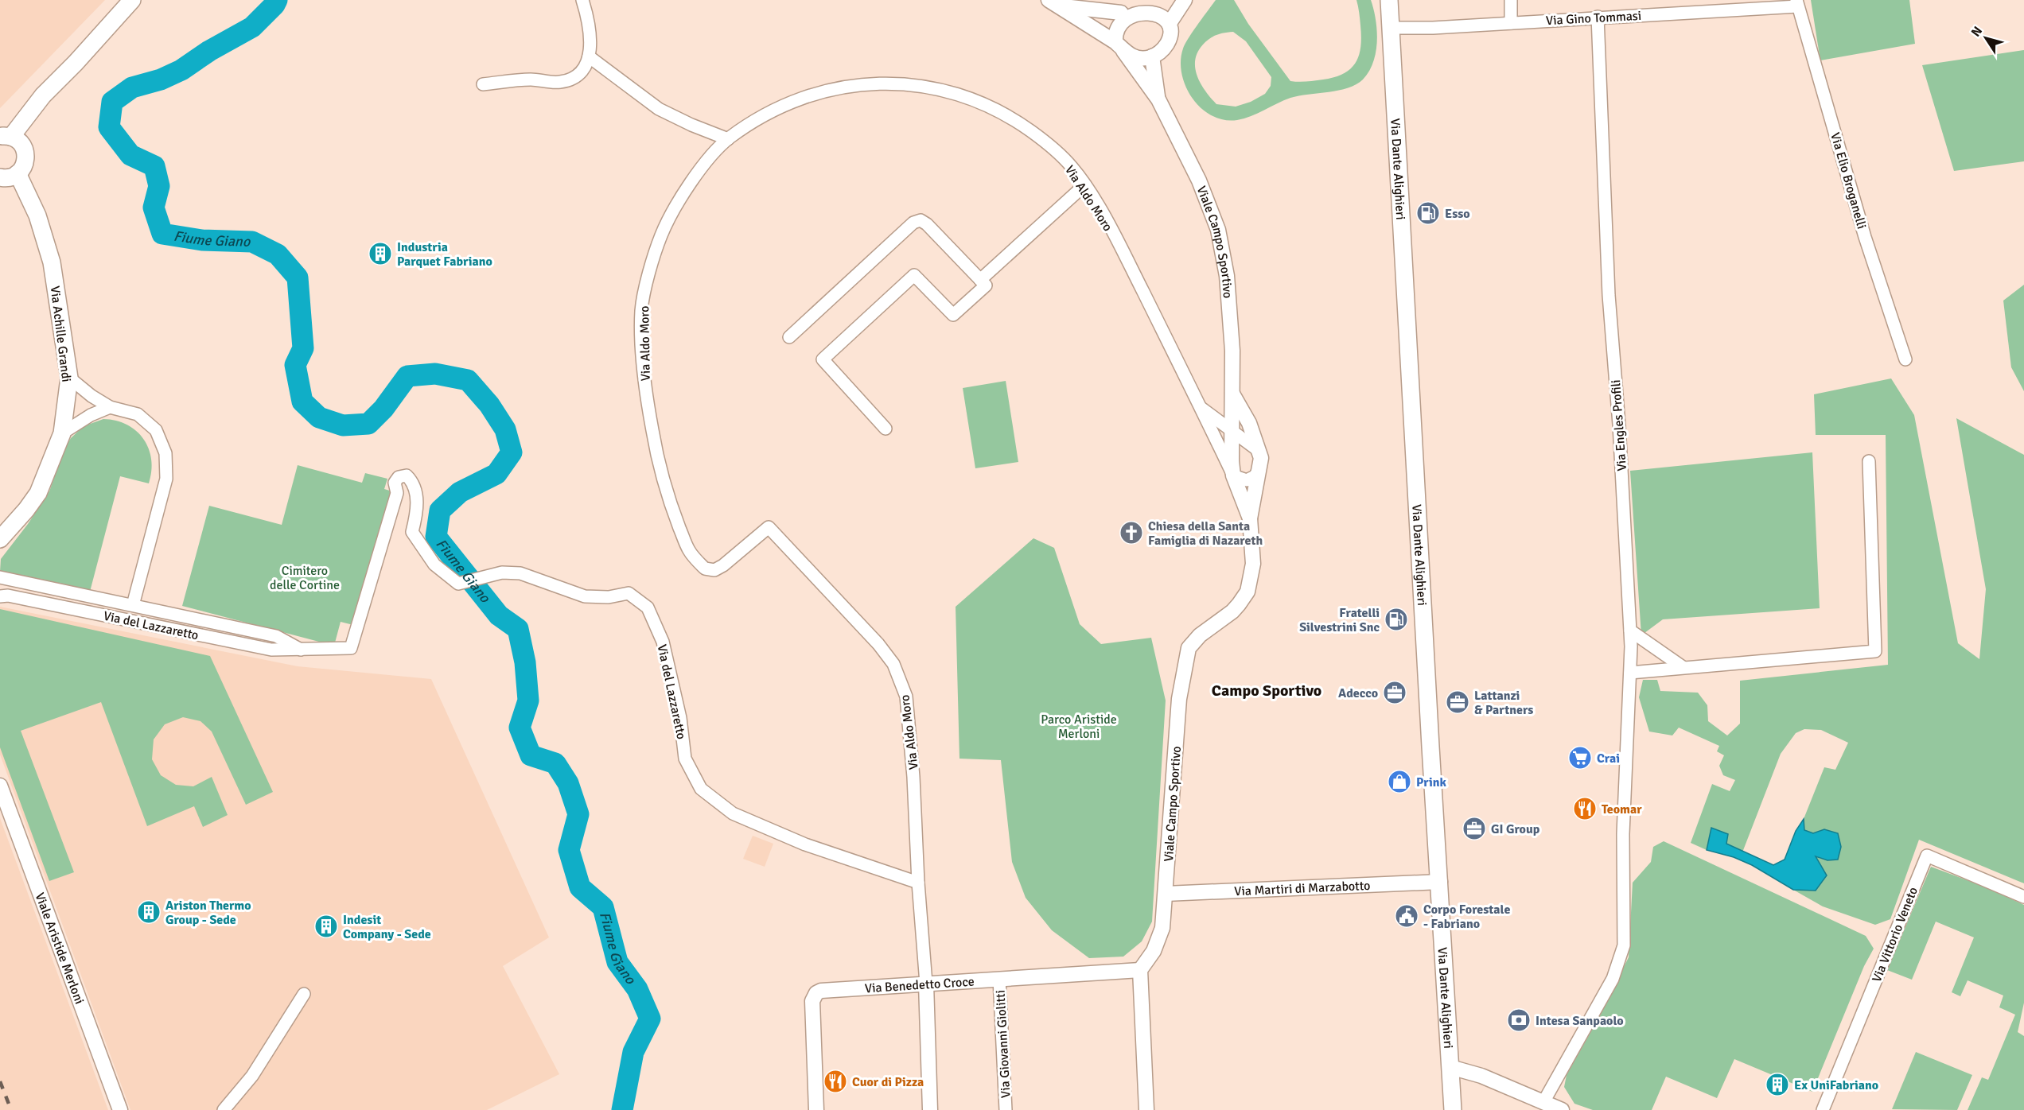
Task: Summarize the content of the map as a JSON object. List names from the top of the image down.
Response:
{
  "streets": {
    "main road": ["Via Dante Alighieri", "Via Achille Grandi"],
    "street": [
      "Via Gino Tommasi",
      "Via Elio Broganelli",
      "Via Aldo Moro",
      "Viale Campo Sportivo",
      "Via Engles Profili",
      "Via del Lazzaretto",
      "Via Martiri di Marzabotto",
      "Via Vittorio Veneto",
      "Viale Aristide Merloni",
      "Via Benedetto Croce",
      "Via Giovanni Giolitti"
    ]
  },
  "crossings": [
    ["Via Gino Tommasi", "Via Dante Alighieri"],
    ["Via Gino Tommasi", "Via Elio Broganelli"],
    ["Via Gino Tommasi", "Via Engles Profili"],
    ["Via Dante Alighieri", "Via Martiri di Marzabotto"],
    ["Via Aldo Moro", "Viale Campo Sportivo"],
    ["Via Aldo Moro", "Via del Lazzaretto"],
    ["Via Aldo Moro", "Via Benedetto Croce"],
    ["Viale Campo Sportivo", "Via Martiri di Marzabotto"],
    ["Viale Campo Sportivo", "Via Benedetto Croce"],
    ["Via Achille Grandi", "Via del Lazzaretto"],
    ["Via Benedetto Croce", "Via Giovanni Giolitti"]
  ],
  "districts": ["Campo Sportivo"],
  "water": ["Fiume Giano"],
  "parks": ["Cimitero delle Cortine", "Parco Aristide Merloni"],
  "places": {
    "fuel station": ["Esso", "Fratelli Silvestrini Snc"],
    "building": [
      "Industria Parquet Fabriano",
      "Ariston Thermo Group - Sede",
      "Indesit Company - Sede",
      "Ex UniFabriano"
    ],
    "church": ["Chiesa della Santa Famiglia di Nazareth"],
    "office": ["Adecco", "Lattanzi & Partners", "GI Group"],
    "supermarket": ["Crai"],
    "shop": ["Prink"],
    "restaurant": ["Teomar", "Cuor di Pizza"],
    "public building": ["Corpo Forestale - Fabriano"],
    "bank": ["Intesa Sanpaolo"]
  },
  "north": "top left"
}
